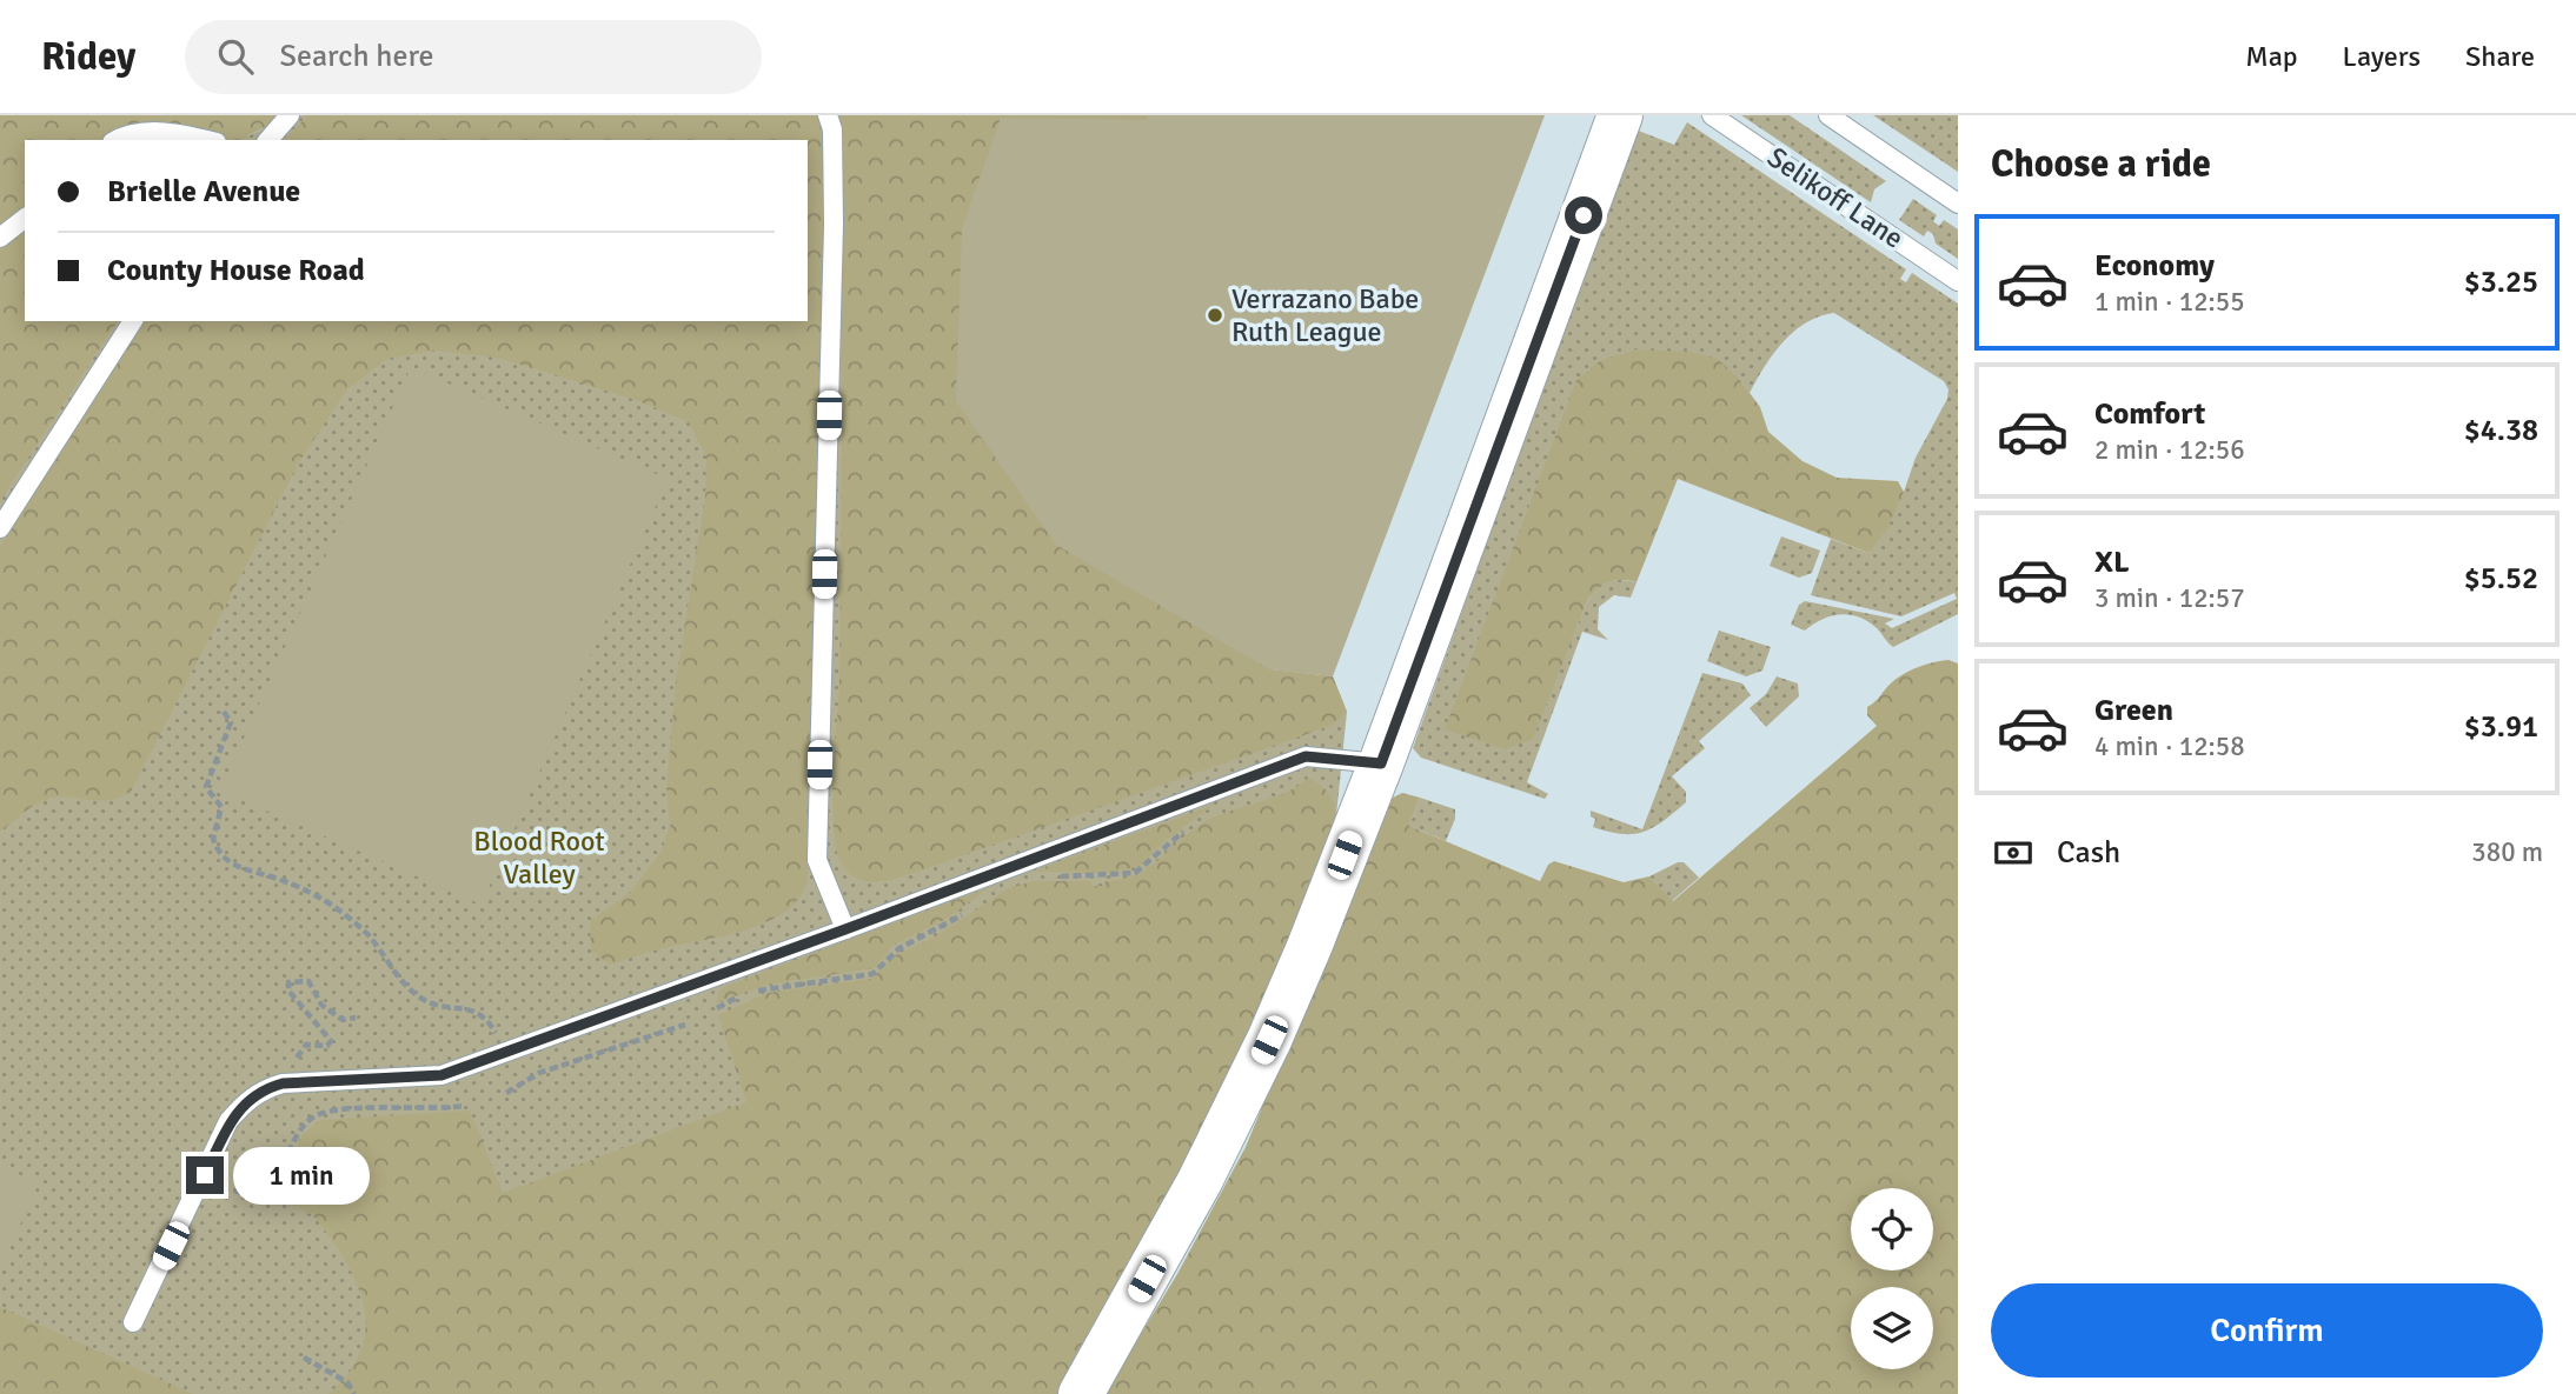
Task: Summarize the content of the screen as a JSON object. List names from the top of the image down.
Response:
{
  "streets": {
    "lane": ["Selikoff Lane"]
  },
  "parks": ["Blood Root Valley"],
  "places": ["Verrazano Babe Ruth League"],
  "page": {
    "header": "Ridey",
    "search": "Search here",
    "nav": ["Map", "Layers", "Share"],
    "heading": "Choose a ride",
    "banner": ["Brielle Avenue", "County House Road"],
    "list": [
      {
        "name": "Economy",
        "note": "1 min · 12:55",
        "value": "$3.25"
      },
      {
        "name": "Comfort",
        "note": "2 min · 12:56",
        "value": "$4.38"
      },
      {
        "name": "XL",
        "note": "3 min · 12:57",
        "value": "$5.52"
      },
      {
        "name": "Green",
        "note": "4 min · 12:58",
        "value": "$3.91"
      }
    ],
    "pay": ["Cash", "380 m"],
    "bubble": "1 min",
    "buttons": "Confirm"
  }
}
